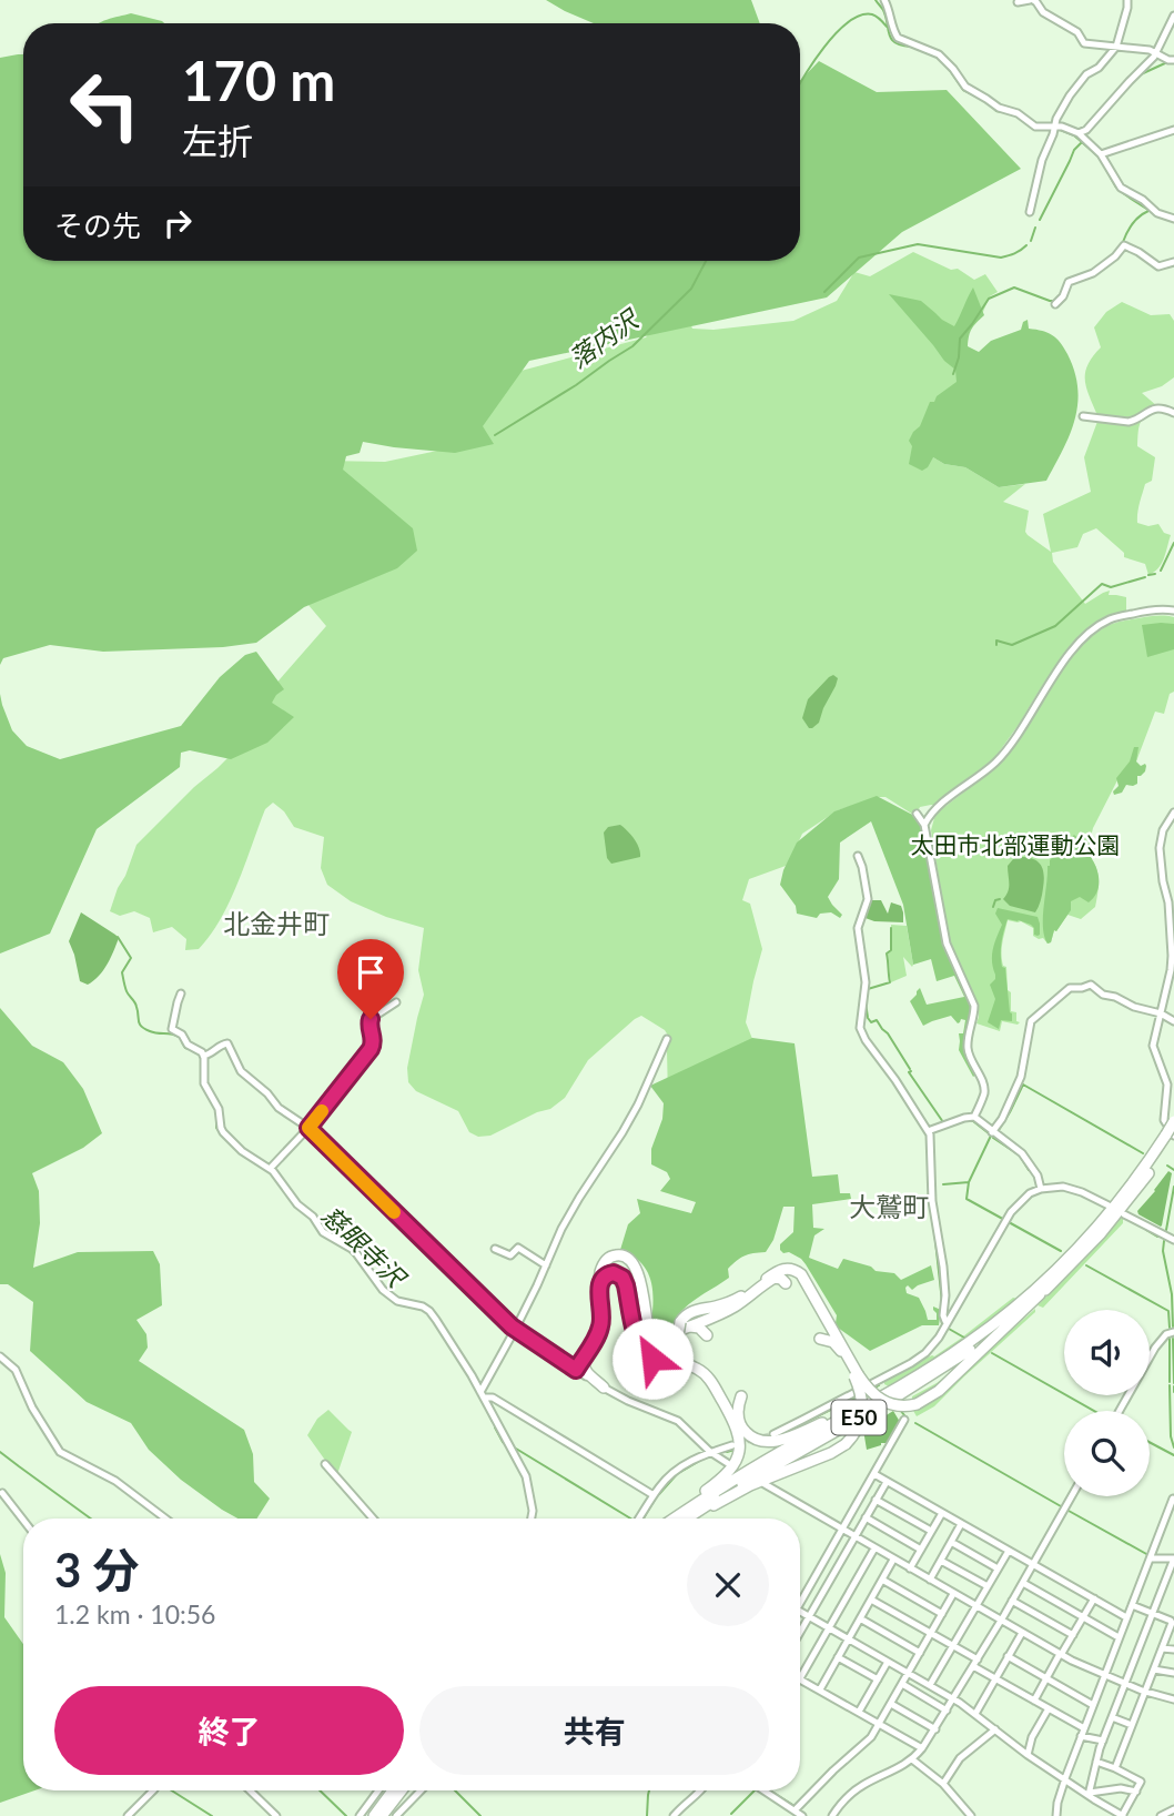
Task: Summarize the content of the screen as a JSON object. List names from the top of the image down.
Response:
{
  "streets": {
    "highway": ["E50"]
  },
  "districts": ["北金井町", "大鷲町"],
  "water": ["落内沢", "慈眼寺沢"],
  "parks": ["太田市北部運動公園"],
  "page": {
    "turn": ["170 m", "左折"],
    "then": "その先",
    "heading": ["3 分", "1.2 km · 10:56"],
    "buttons": ["終了", "共有"]
  }
}
